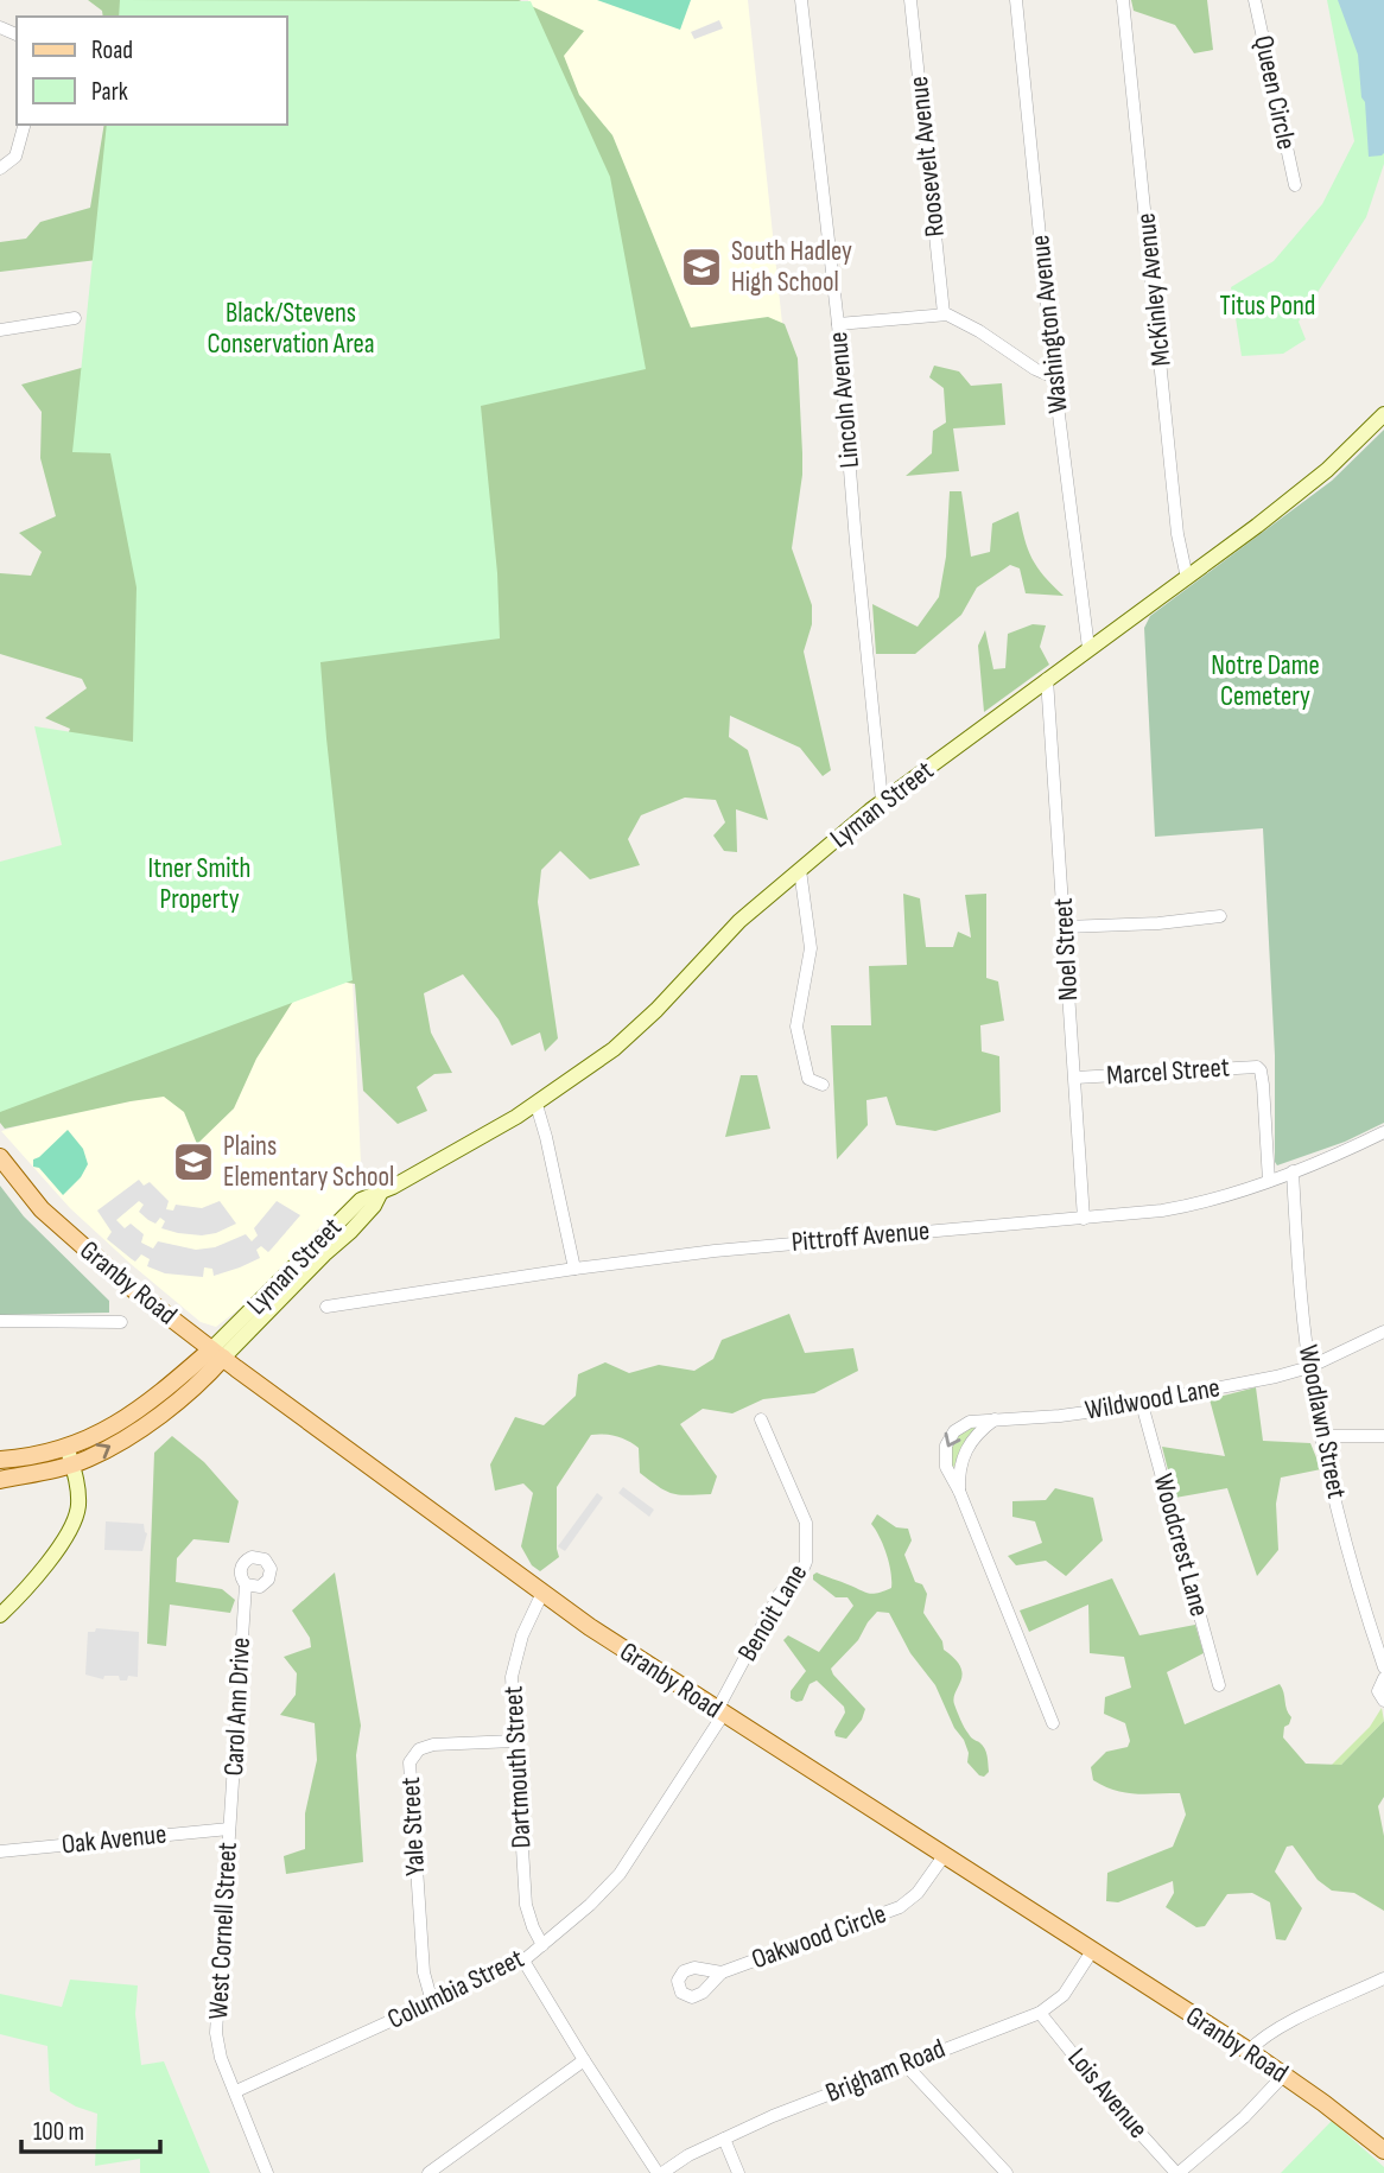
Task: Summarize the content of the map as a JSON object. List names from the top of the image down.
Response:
{
  "streets": {
    "main road": ["Lyman Street", "Granby Road"],
    "street": [
      "Queen Circle",
      "Roosevelt Avenue",
      "McKinley Avenue",
      "Washington Avenue",
      "Lincoln Avenue",
      "Noel Street",
      "Marcel Street",
      "Pittroff Avenue",
      "Wildwood Lane",
      "Woodlawn Street",
      "Woodcrest Lane",
      "Benoit Lane",
      "Carol Ann Drive",
      "Dartmouth Street",
      "Yale Street",
      "Oak Avenue",
      "West Cornell Street",
      "Oakwood Circle",
      "Columbia Street",
      "Brigham Road",
      "Lois Avenue"
    ]
  },
  "crossings": [
    ["McKinley Avenue", "Lyman Street"],
    ["Washington Avenue", "Lyman Street"],
    ["Lincoln Avenue", "Lyman Street"],
    ["Lyman Street", "Noel Street"],
    ["Lyman Street", "Granby Road"],
    ["Noel Street", "Marcel Street"],
    ["Noel Street", "Pittroff Avenue"],
    ["Marcel Street", "Pittroff Avenue"],
    ["Pittroff Avenue", "Woodlawn Street"],
    ["Granby Road", "Benoit Lane"],
    ["Granby Road", "Dartmouth Street"],
    ["Granby Road", "Oakwood Circle"],
    ["Granby Road", "Columbia Street"],
    ["Granby Road", "Brigham Road"],
    ["Wildwood Lane", "Woodlawn Street"],
    ["Wildwood Lane", "Woodcrest Lane"],
    ["Benoit Lane", "Columbia Street"],
    ["Carol Ann Drive", "Oak Avenue"],
    ["Carol Ann Drive", "West Cornell Street"],
    ["Dartmouth Street", "Yale Street"],
    ["Dartmouth Street", "Columbia Street"],
    ["Yale Street", "Columbia Street"],
    ["Oak Avenue", "West Cornell Street"],
    ["West Cornell Street", "Columbia Street"],
    ["Brigham Road", "Lois Avenue"]
  ],
  "parks": [
    "Titus Pond",
    "Black/Stevens Conservation Area",
    "Notre Dame Cemetery",
    "Itner Smith Property"
  ],
  "places": {
    "school or university": ["South Hadley High School", "Plains Elementary School"]
  },
  "legend": ["Road", "Park"],
  "scale_bar": "100 m"
}
